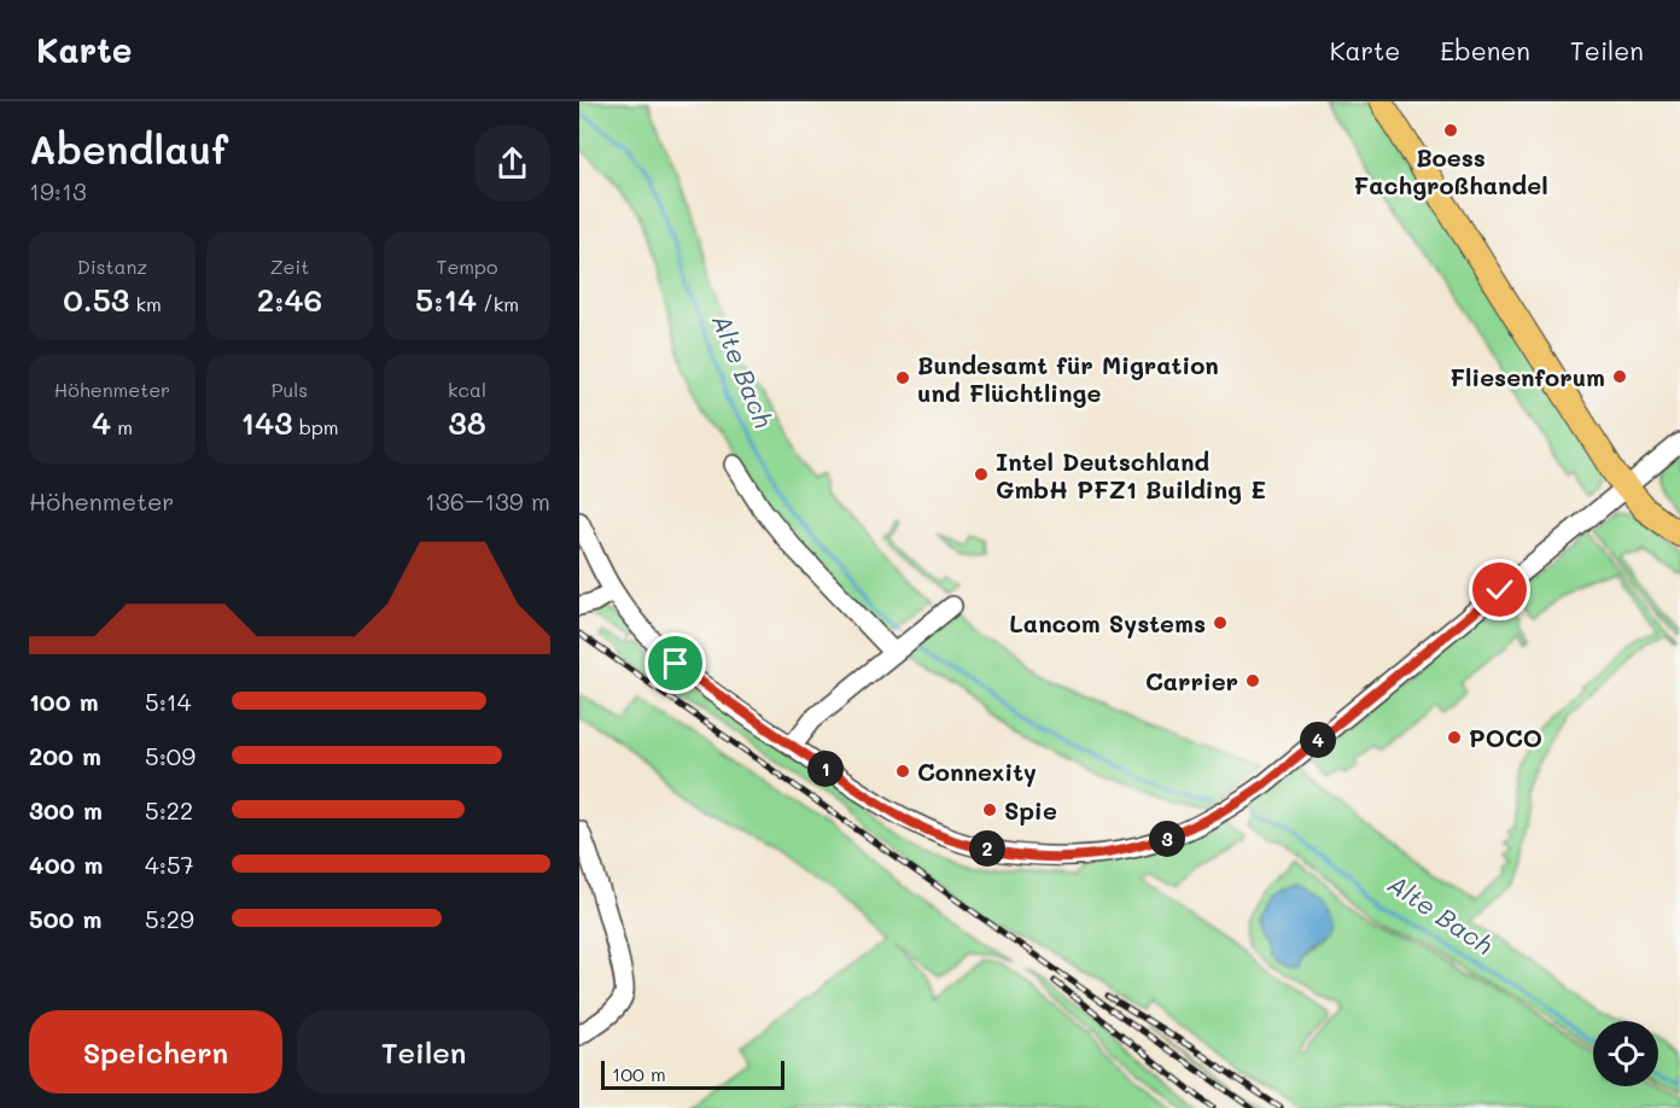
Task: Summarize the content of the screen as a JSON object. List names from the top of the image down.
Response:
{
  "water": ["Alte Bach"],
  "places": [
    "Boess Fachgroßhandel",
    "Fliesenforum",
    "Bundesamt für Migration und Flüchtlinge",
    "Intel Deutschland GmbH PFZ1 Building E",
    "Lancom Systems",
    "Carrier",
    "POCO",
    "Connexity",
    "Spie"
  ],
  "scale_bar": "100 m",
  "page": {
    "header": "Karte",
    "nav": ["Karte", "Ebenen", "Teilen"],
    "heading": ["Abendlauf", "19:13"],
    "stats": [
      ["Distanz", "0.53 km"],
      ["Zeit", "2:46"],
      ["Tempo", "5:14 /km"],
      ["Höhenmeter", "4 m"],
      ["Puls", "143 bpm"],
      ["kcal", "38"]
    ],
    "chart": ["Höhenmeter", "136–139 m"],
    "list": [
      {
        "name": "100 m",
        "note": "5:14"
      },
      {
        "name": "200 m",
        "note": "5:09"
      },
      {
        "name": "300 m",
        "note": "5:22"
      },
      {
        "name": "400 m",
        "note": "4:57"
      },
      {
        "name": "500 m",
        "note": "5:29"
      }
    ],
    "pins": [
      "4",
      "1",
      "3",
      "2"
    ],
    "buttons": ["Speichern", "Teilen"],
    "scale": "100 m"
  }
}
